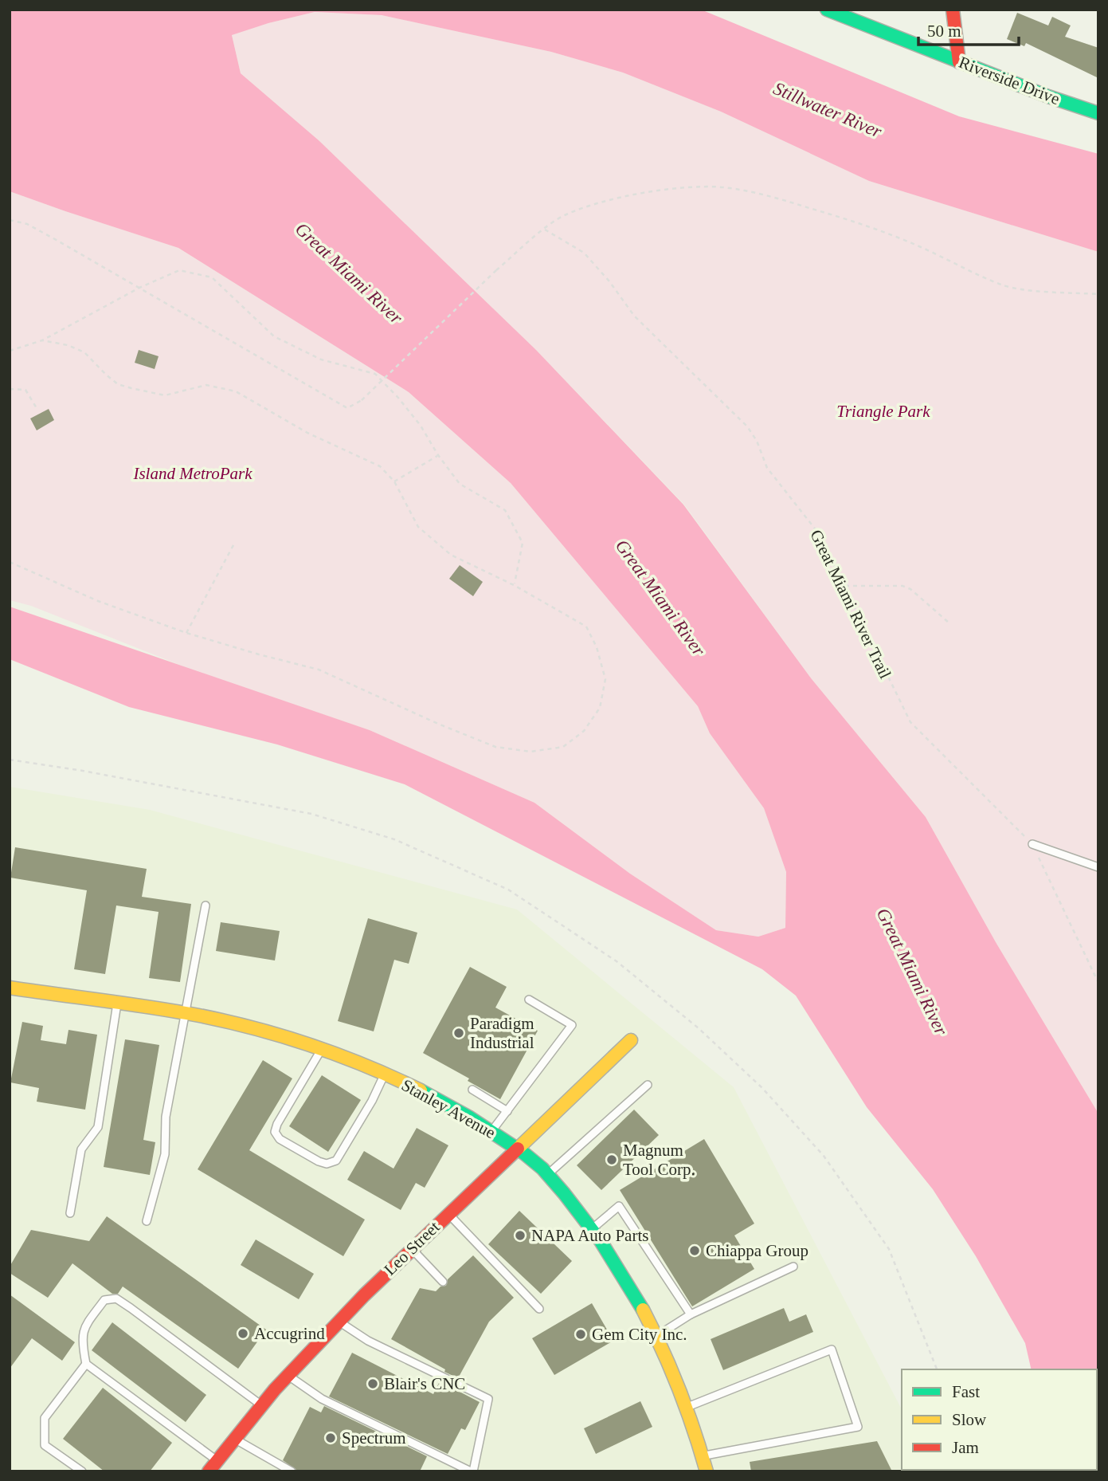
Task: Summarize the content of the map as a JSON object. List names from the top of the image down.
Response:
{
  "streets": {
    "street": ["Riverside Drive", "Stanley Avenue", "Leo Street"],
    "path": ["Great Miami River Trail"]
  },
  "crossings": [
    ["Stanley Avenue", "Leo Street"]
  ],
  "water": ["Stillwater River", "Great Miami River"],
  "parks": ["Triangle Park", "Island MetroPark"],
  "places": [
    "Paradigm Industrial",
    "Magnum Tool Corp.",
    "NAPA Auto Parts",
    "Chiappa Group",
    "Accugrind",
    "Gem City Inc.",
    "Blair's CNC",
    "Spectrum"
  ],
  "legend": ["Fast", "Slow", "Jam"],
  "scale_bar": "50 m"
}
